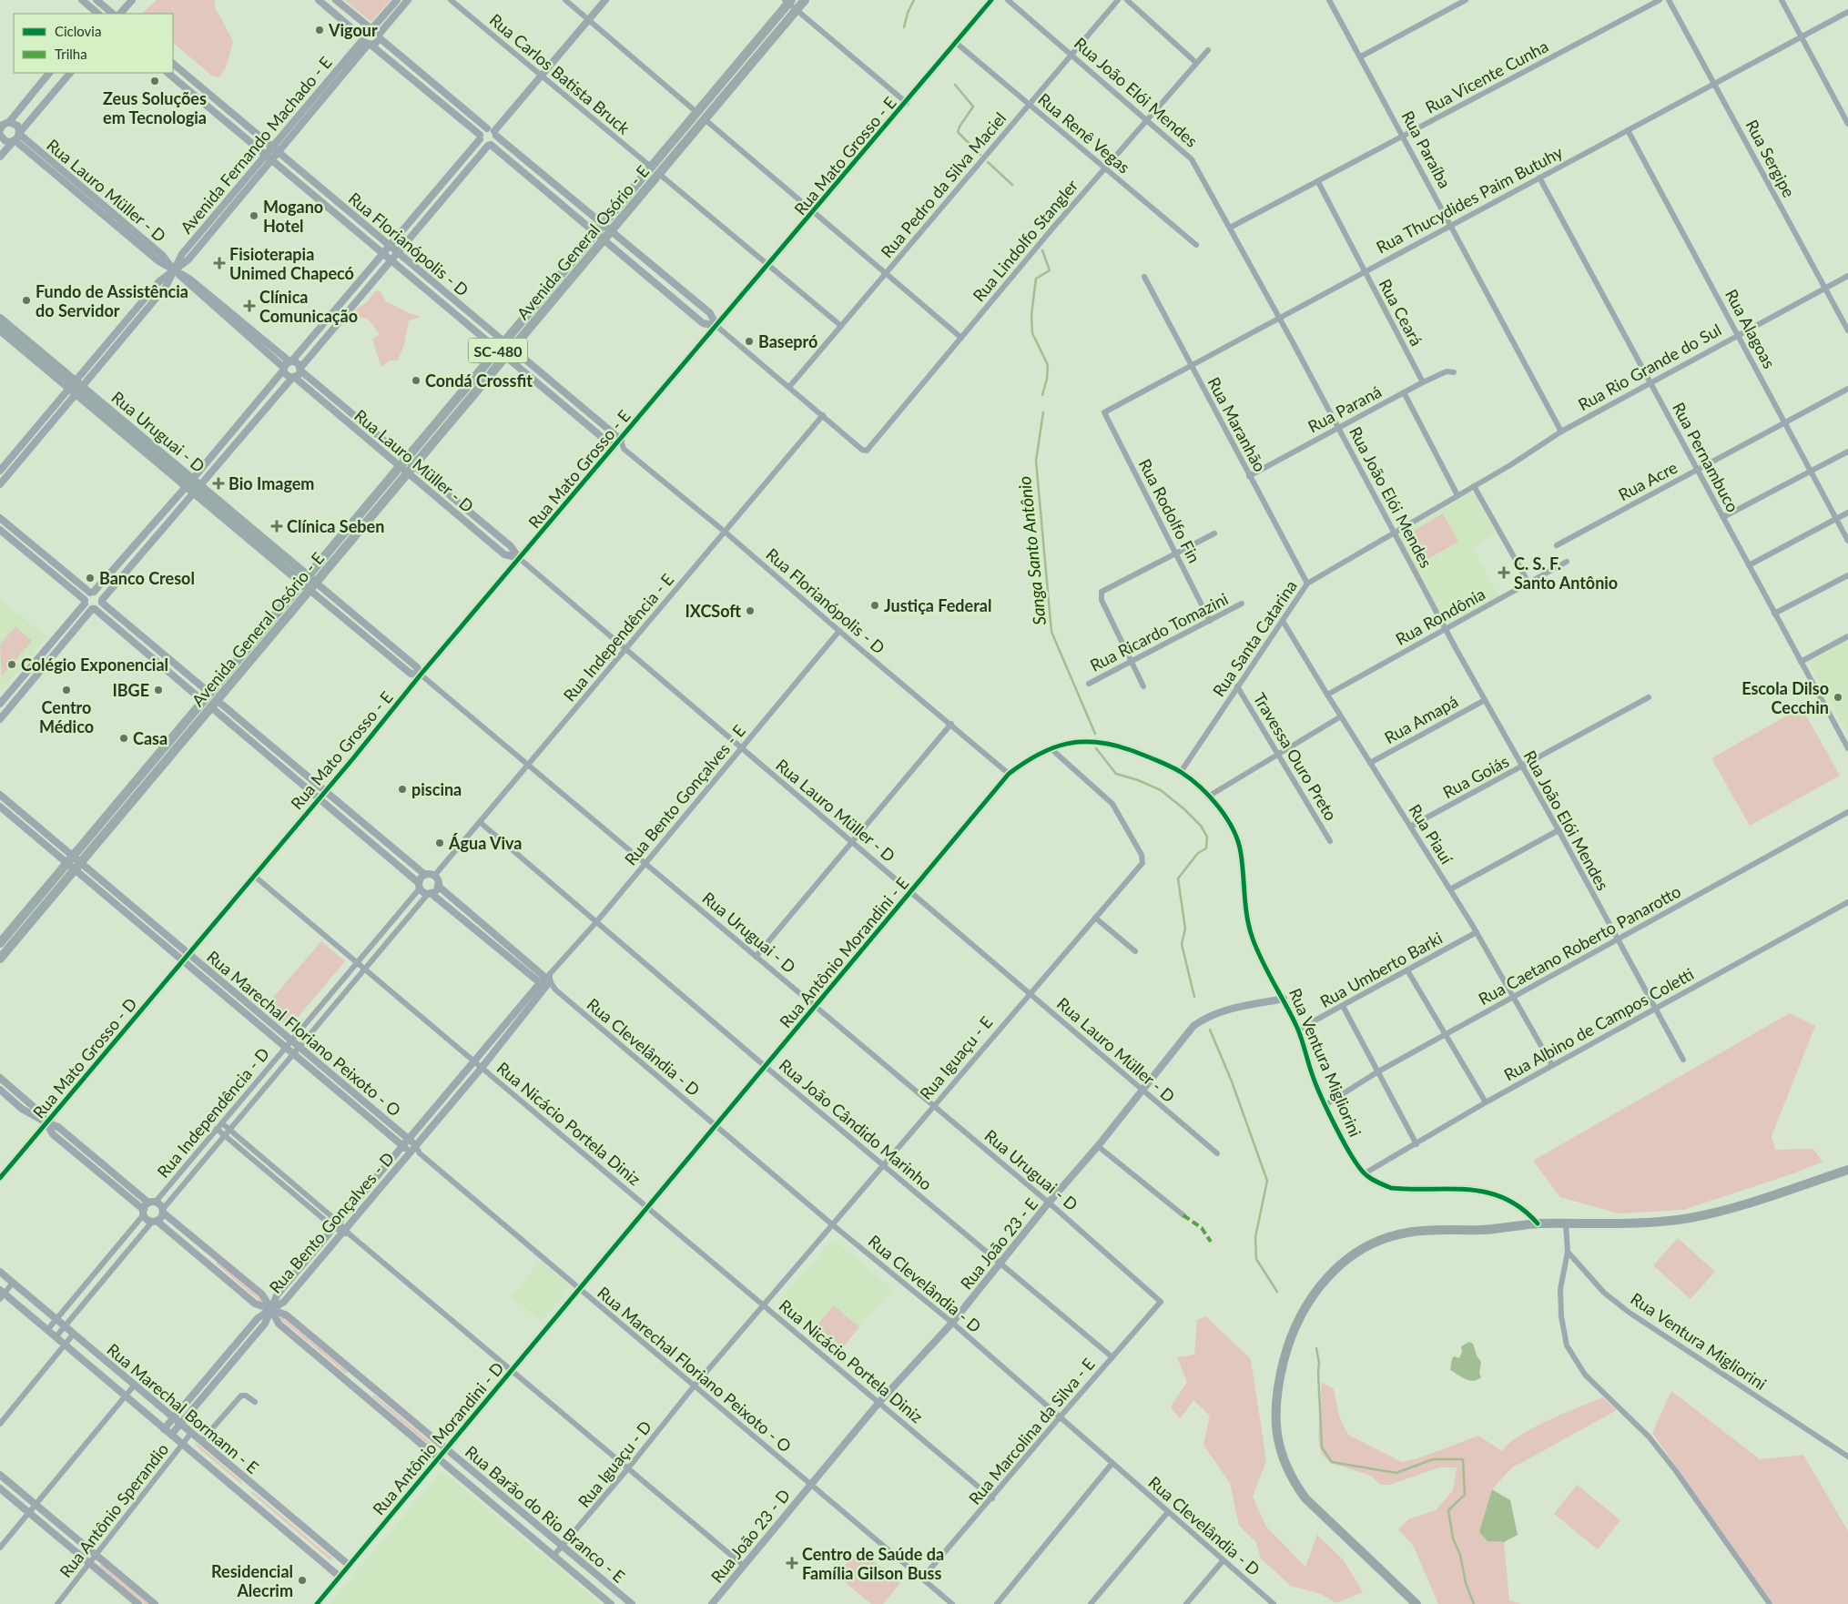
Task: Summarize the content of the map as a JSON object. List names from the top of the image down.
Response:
{
  "streets": {
    "main road": ["Avenida General Osório - E", "SC-480", "Rua Uruguai - D"],
    "street": [
      "Rua Carlos Batista Bruck",
      "Rua Vicente Cunha",
      "Rua João Elói Mendes",
      "Rua Renê Vegas",
      "Avenida Fernando Machado - E",
      "Rua Paraíba",
      "Rua Mato Grosso - E",
      "Rua Sergipe",
      "Rua Pedro da Silva Maciel",
      "Rua Lauro Müller - D",
      "Rua Thucydides Paim Butuhy",
      "Rua Lindolfo Stangler",
      "Rua Florianópolis - D",
      "Rua Ceará",
      "Rua Alagoas",
      "Rua Rio Grande do Sul",
      "Rua Paraná",
      "Rua Maranhão",
      "Rua Pernambuco",
      "Rua Acre",
      "Rua Rodolfo Fin",
      "Rua Rondônia",
      "Rua Ricardo Tomazini",
      "Rua Independência - E",
      "Rua Santa Catarina",
      "Rua Amapá",
      "Travessa Ouro Preto",
      "Rua Goiás",
      "Rua Bento Gonçalves - E",
      "Rua Piauí",
      "Rua Caetano Roberto Panarotto",
      "Rua Antônio Morandini - E",
      "Rua Umberto Barki",
      "Rua Albino de Campos Coletti",
      "Rua Marechal Floriano Peixoto - O",
      "Rua Clevelândia - D",
      "Rua Mato Grosso - D",
      "Rua Iguaçu - E",
      "Rua Ventura Migliorini",
      "Rua Independência - D",
      "Rua Nicácio Portela Diniz",
      "Rua João Cândido Marinho",
      "Rua Bento Gonçalves - D",
      "Rua João 23 - E",
      "Rua Marechal Bormann - E",
      "Rua Marcolina da Silva - E",
      "Rua Antônio Morandini - D",
      "Rua Iguaçu - D",
      "Rua Antônio Sperandio",
      "Rua Barão do Rio Branco - E",
      "Rua João 23 - D"
    ]
  },
  "crossings": [
    ["Rua Carlos Batista Bruck", "Rua Mato Grosso - E"],
    ["Rua Carlos Batista Bruck", "Rua Pedro da Silva Maciel"],
    ["Rua Carlos Batista Bruck", "Avenida General Osório - E"],
    ["Rua Vicente Cunha", "Rua João Elói Mendes"],
    ["Rua Vicente Cunha", "Rua Paraíba"],
    ["Rua Vicente Cunha", "Rua Ceará"],
    ["Rua João Elói Mendes", "Rua Pedro da Silva Maciel"],
    ["Rua João Elói Mendes", "Rua Thucydides Paim Butuhy"],
    ["Rua João Elói Mendes", "Rua Lindolfo Stangler"],
    ["Rua João Elói Mendes", "Rua Paraná"],
    ["Rua João Elói Mendes", "Rua Rondônia"],
    ["Rua João Elói Mendes", "Rua Santa Catarina"],
    ["Rua João Elói Mendes", "Rua Amapá"],
    ["Rua João Elói Mendes", "Rua Goiás"],
    ["Rua João Elói Mendes", "Rua Caetano Roberto Panarotto"],
    ["Rua João Elói Mendes", "Rua Albino de Campos Coletti"],
    ["Rua Renê Vegas", "Rua Mato Grosso - E"],
    ["Rua Renê Vegas", "Rua Pedro da Silva Maciel"],
    ["Rua Renê Vegas", "Rua Lindolfo Stangler"],
    ["Avenida Fernando Machado - E", "Rua Lauro Müller - D"],
    ["Avenida Fernando Machado - E", "Rua Florianópolis - D"],
    ["Avenida Fernando Machado - E", "Rua Uruguai - D"],
    ["Rua Paraíba", "Rua Thucydides Paim Butuhy"],
    ["Rua Paraíba", "Rua Rio Grande do Sul"],
    ["Rua Paraíba", "Rua Santa Catarina"],
    ["Rua Mato Grosso - E", "Rua Lauro Müller - D"],
    ["Rua Mato Grosso - E", "Rua Florianópolis - D"],
    ["Rua Mato Grosso - E", "Rua Uruguai - D"],
    ["Rua Mato Grosso - E", "Rua Marechal Floriano Peixoto - O"],
    ["Rua Mato Grosso - E", "Rua Mato Grosso - D"],
    ["Rua Mato Grosso - E", "Rua Nicácio Portela Diniz"],
    ["Rua Sergipe", "Rua Thucydides Paim Butuhy"],
    ["Rua Sergipe", "Rua Rio Grande do Sul"],
    ["Rua Lauro Müller - D", "Avenida General Osório - E"],
    ["Rua Lauro Müller - D", "Rua Independência - E"],
    ["Rua Lauro Müller - D", "Rua Bento Gonçalves - E"],
    ["Rua Lauro Müller - D", "Rua Antônio Morandini - E"],
    ["Rua Lauro Müller - D", "Rua Iguaçu - E"],
    ["Rua Lauro Müller - D", "Rua João 23 - E"],
    ["Rua Thucydides Paim Butuhy", "Rua Ceará"],
    ["Rua Thucydides Paim Butuhy", "Rua Alagoas"],
    ["Rua Thucydides Paim Butuhy", "Rua Maranhão"],
    ["Rua Thucydides Paim Butuhy", "Rua Pernambuco"],
    ["Rua Thucydides Paim Butuhy", "Rua Rodolfo Fin"],
    ["Rua Lindolfo Stangler", "Rua Independência - E"],
    ["Avenida General Osório - E", "Rua Florianópolis - D"],
    ["Avenida General Osório - E", "SC-480"],
    ["Avenida General Osório - E", "Rua Uruguai - D"],
    ["Avenida General Osório - E", "Rua Marechal Floriano Peixoto - O"],
    ["Rua Florianópolis - D", "Rua Independência - E"],
    ["Rua Florianópolis - D", "Rua Bento Gonçalves - E"],
    ["Rua Florianópolis - D", "Rua Antônio Morandini - E"],
    ["Rua Ceará", "Rua Paraná"],
    ["Rua Alagoas", "Rua Rio Grande do Sul"],
    ["Rua Alagoas", "Rua Acre"],
    ["Rua Rio Grande do Sul", "Rua Pernambuco"],
    ["Rua Rio Grande do Sul", "Rua Santa Catarina"],
    ["Rua Paraná", "Rua Maranhão"],
    ["Rua Maranhão", "Rua Santa Catarina"],
    ["Rua Uruguai - D", "Rua Independência - E"],
    ["Rua Uruguai - D", "Rua Bento Gonçalves - E"],
    ["Rua Uruguai - D", "Rua Antônio Morandini - E"],
    ["Rua Uruguai - D", "Rua Iguaçu - E"],
    ["Rua Uruguai - D", "Rua João 23 - E"],
    ["Rua Uruguai - D", "Rua Marcolina da Silva - E"],
    ["Rua Pernambuco", "Rua Acre"],
    ["Rua Rodolfo Fin", "Rua Ricardo Tomazini"],
    ["Rua Rondônia", "Rua Piauí"],
    ["Rua Independência - E", "Rua João Cândido Marinho"],
    ["Rua Santa Catarina", "Travessa Ouro Preto"],
    ["Rua Santa Catarina", "Rua Piauí"],
    ["Rua Santa Catarina", "Rua Antônio Morandini - E"],
    ["Rua Santa Catarina", "Rua Ventura Migliorini"],
    ["Rua Amapá", "Rua Piauí"],
    ["Rua Goiás", "Rua Piauí"],
    ["Rua Bento Gonçalves - E", "Rua Marechal Floriano Peixoto - O"],
    ["Rua Bento Gonçalves - E", "Rua Clevelândia - D"],
    ["Rua Bento Gonçalves - E", "Rua Nicácio Portela Diniz"],
    ["Rua Bento Gonçalves - E", "Rua João Cândido Marinho"],
    ["Rua Bento Gonçalves - E", "Rua Bento Gonçalves - D"],
    ["Rua Piauí", "Rua Caetano Roberto Panarotto"],
    ["Rua Piauí", "Rua Umberto Barki"],
    ["Rua Piauí", "Rua Albino de Campos Coletti"],
    ["Rua Caetano Roberto Panarotto", "Rua Ventura Migliorini"],
    ["Rua Antônio Morandini - E", "Rua Marechal Floriano Peixoto - O"],
    ["Rua Antônio Morandini - E", "Rua Clevelândia - D"],
    ["Rua Antônio Morandini - E", "Rua Iguaçu - E"],
    ["Rua Antônio Morandini - E", "Rua Ventura Migliorini"],
    ["Rua Antônio Morandini - E", "Rua Nicácio Portela Diniz"],
    ["Rua Antônio Morandini - E", "Rua João Cândido Marinho"],
    ["Rua Antônio Morandini - E", "Rua Antônio Morandini - D"],
    ["Rua Umberto Barki", "Rua Ventura Migliorini"],
    ["Rua Albino de Campos Coletti", "Rua Ventura Migliorini"],
    ["Rua Marechal Floriano Peixoto - O", "Rua Mato Grosso - D"],
    ["Rua Marechal Floriano Peixoto - O", "Rua Iguaçu - E"],
    ["Rua Marechal Floriano Peixoto - O", "Rua Independência - D"],
    ["Rua Marechal Floriano Peixoto - O", "Rua Bento Gonçalves - D"],
    ["Rua Marechal Floriano Peixoto - O", "Rua João 23 - E"],
    ["Rua Marechal Floriano Peixoto - O", "Rua Marcolina da Silva - E"],
    ["Rua Marechal Floriano Peixoto - O", "Rua Antônio Morandini - D"],
    ["Rua Marechal Floriano Peixoto - O", "Rua Iguaçu - D"],
    ["Rua Marechal Floriano Peixoto - O", "Rua João 23 - D"],
    ["Rua Clevelândia - D", "Rua Iguaçu - E"],
    ["Rua Clevelândia - D", "Rua João 23 - E"],
    ["Rua Clevelândia - D", "Rua Marcolina da Silva - E"],
    ["Rua Iguaçu - E", "Rua Nicácio Portela Diniz"],
    ["Rua Iguaçu - E", "Rua João Cândido Marinho"],
    ["Rua Iguaçu - E", "Rua Iguaçu - D"],
    ["Rua Ventura Migliorini", "Rua João 23 - E"],
    ["Rua Independência - D", "Rua Barão do Rio Branco - E"],
    ["Rua Nicácio Portela Diniz", "Rua João 23 - E"],
    ["Rua Nicácio Portela Diniz", "Rua Marcolina da Silva - E"],
    ["Rua João Cândido Marinho", "Rua João 23 - E"],
    ["Rua João Cândido Marinho", "Rua Marcolina da Silva - E"],
    ["Rua Bento Gonçalves - D", "Rua Marechal Bormann - E"],
    ["Rua Bento Gonçalves - D", "Rua Barão do Rio Branco - E"],
    ["Rua João 23 - E", "Rua João 23 - D"],
    ["Rua Marechal Bormann - E", "Rua Antônio Morandini - D"],
    ["Rua Marechal Bormann - E", "Rua Antônio Sperandio"],
    ["Rua Antônio Morandini - D", "Rua Barão do Rio Branco - E"],
    ["Rua Iguaçu - D", "Rua Barão do Rio Branco - E"]
  ],
  "water": ["Sanga Santo Antônio"],
  "places": {
    "other": [
      "Vigour",
      "Zeus Soluções em Tecnologia",
      "Mogano Hotel",
      "Fundo de Assistência do Servidor",
      "Basepró",
      "Condá Crossfit",
      "Banco Cresol",
      "Justiça Federal",
      "IXCSoft",
      "Colégio Exponencial",
      "Centro Médico",
      "IBGE",
      "Escola Dilso Cecchin",
      "Casa",
      "piscina",
      "Água Viva",
      "Residencial Alecrim"
    ],
    "health": [
      "Fisioterapia Unimed Chapecó",
      "Clínica Comunicação",
      "Bio Imagem",
      "Clínica Seben",
      "C. S. F. Santo Antônio",
      "Centro de Saúde da Família Gilson Buss"
    ]
  },
  "legend": ["Ciclovia", "Trilha"]
}
